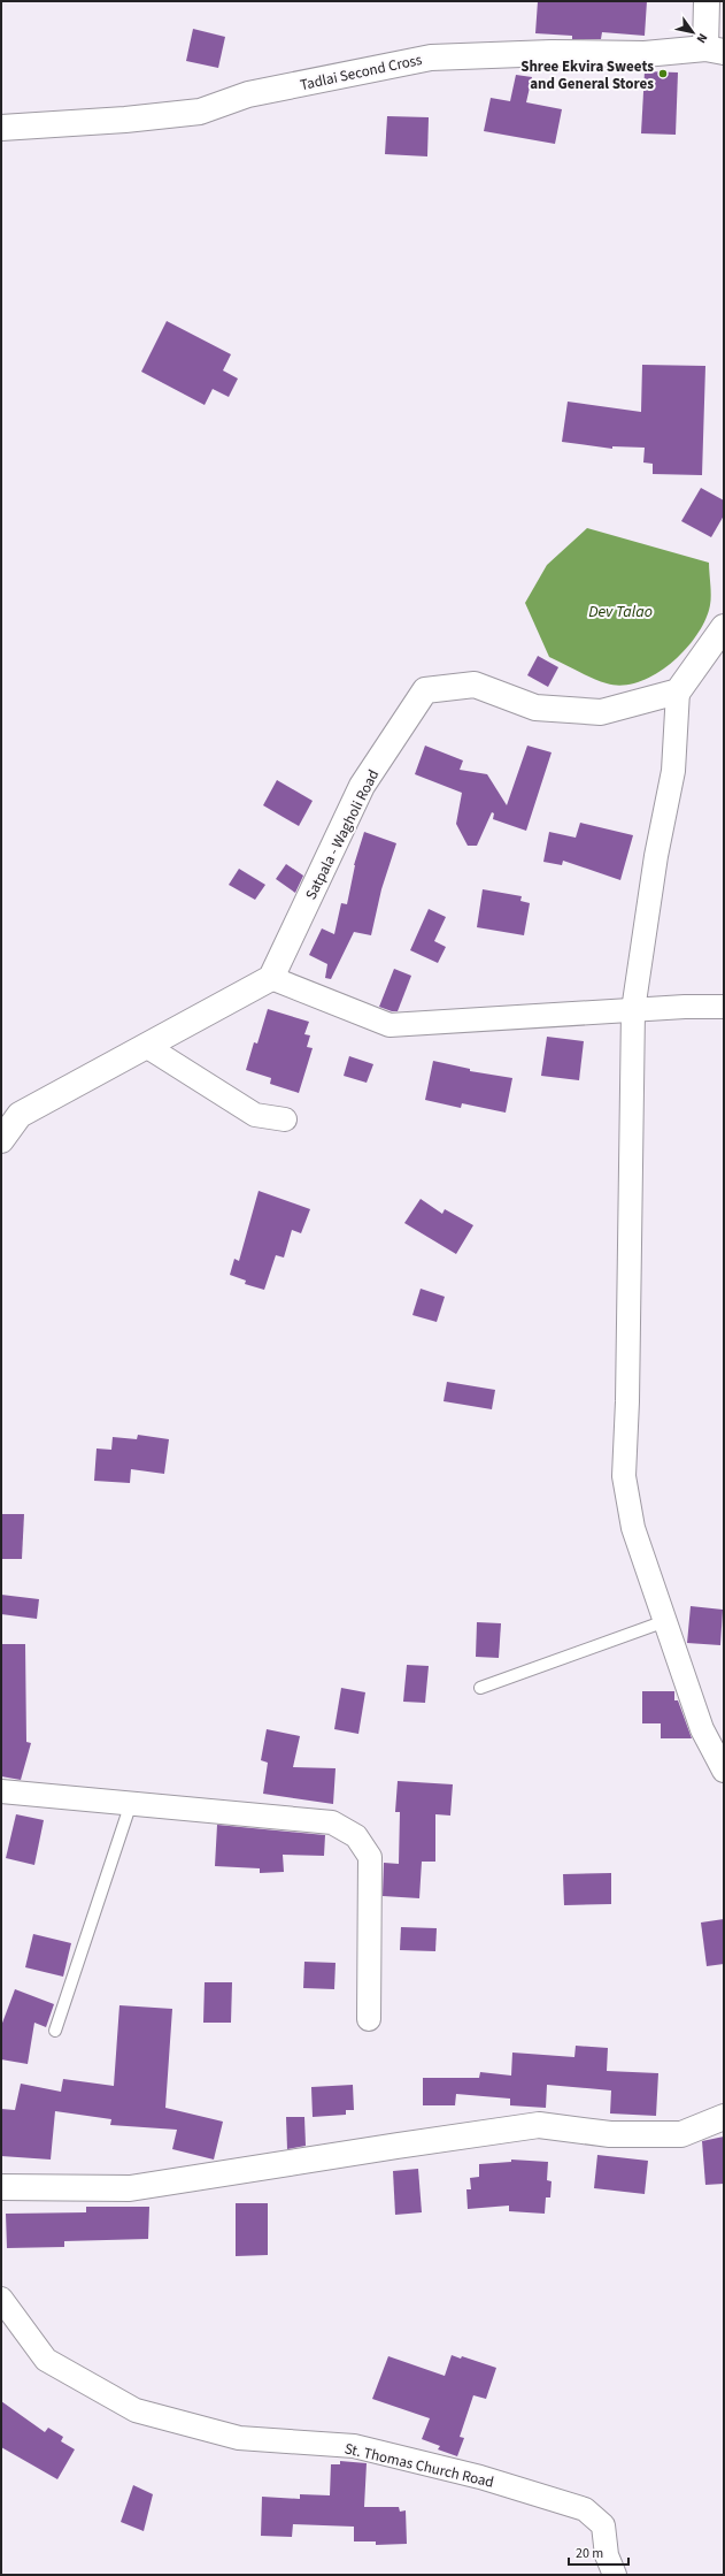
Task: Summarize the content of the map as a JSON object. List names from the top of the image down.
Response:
{
  "streets": {
    "main road": ["Tadlai Second Cross", "Satpala - Wagholi Road"],
    "street": ["St. Thomas Church Road"]
  },
  "water": ["Dev Talao"],
  "places": ["Shree Ekvira Sweets and General Stores"],
  "scale_bar": "20 m",
  "north": "bottom right"
}
